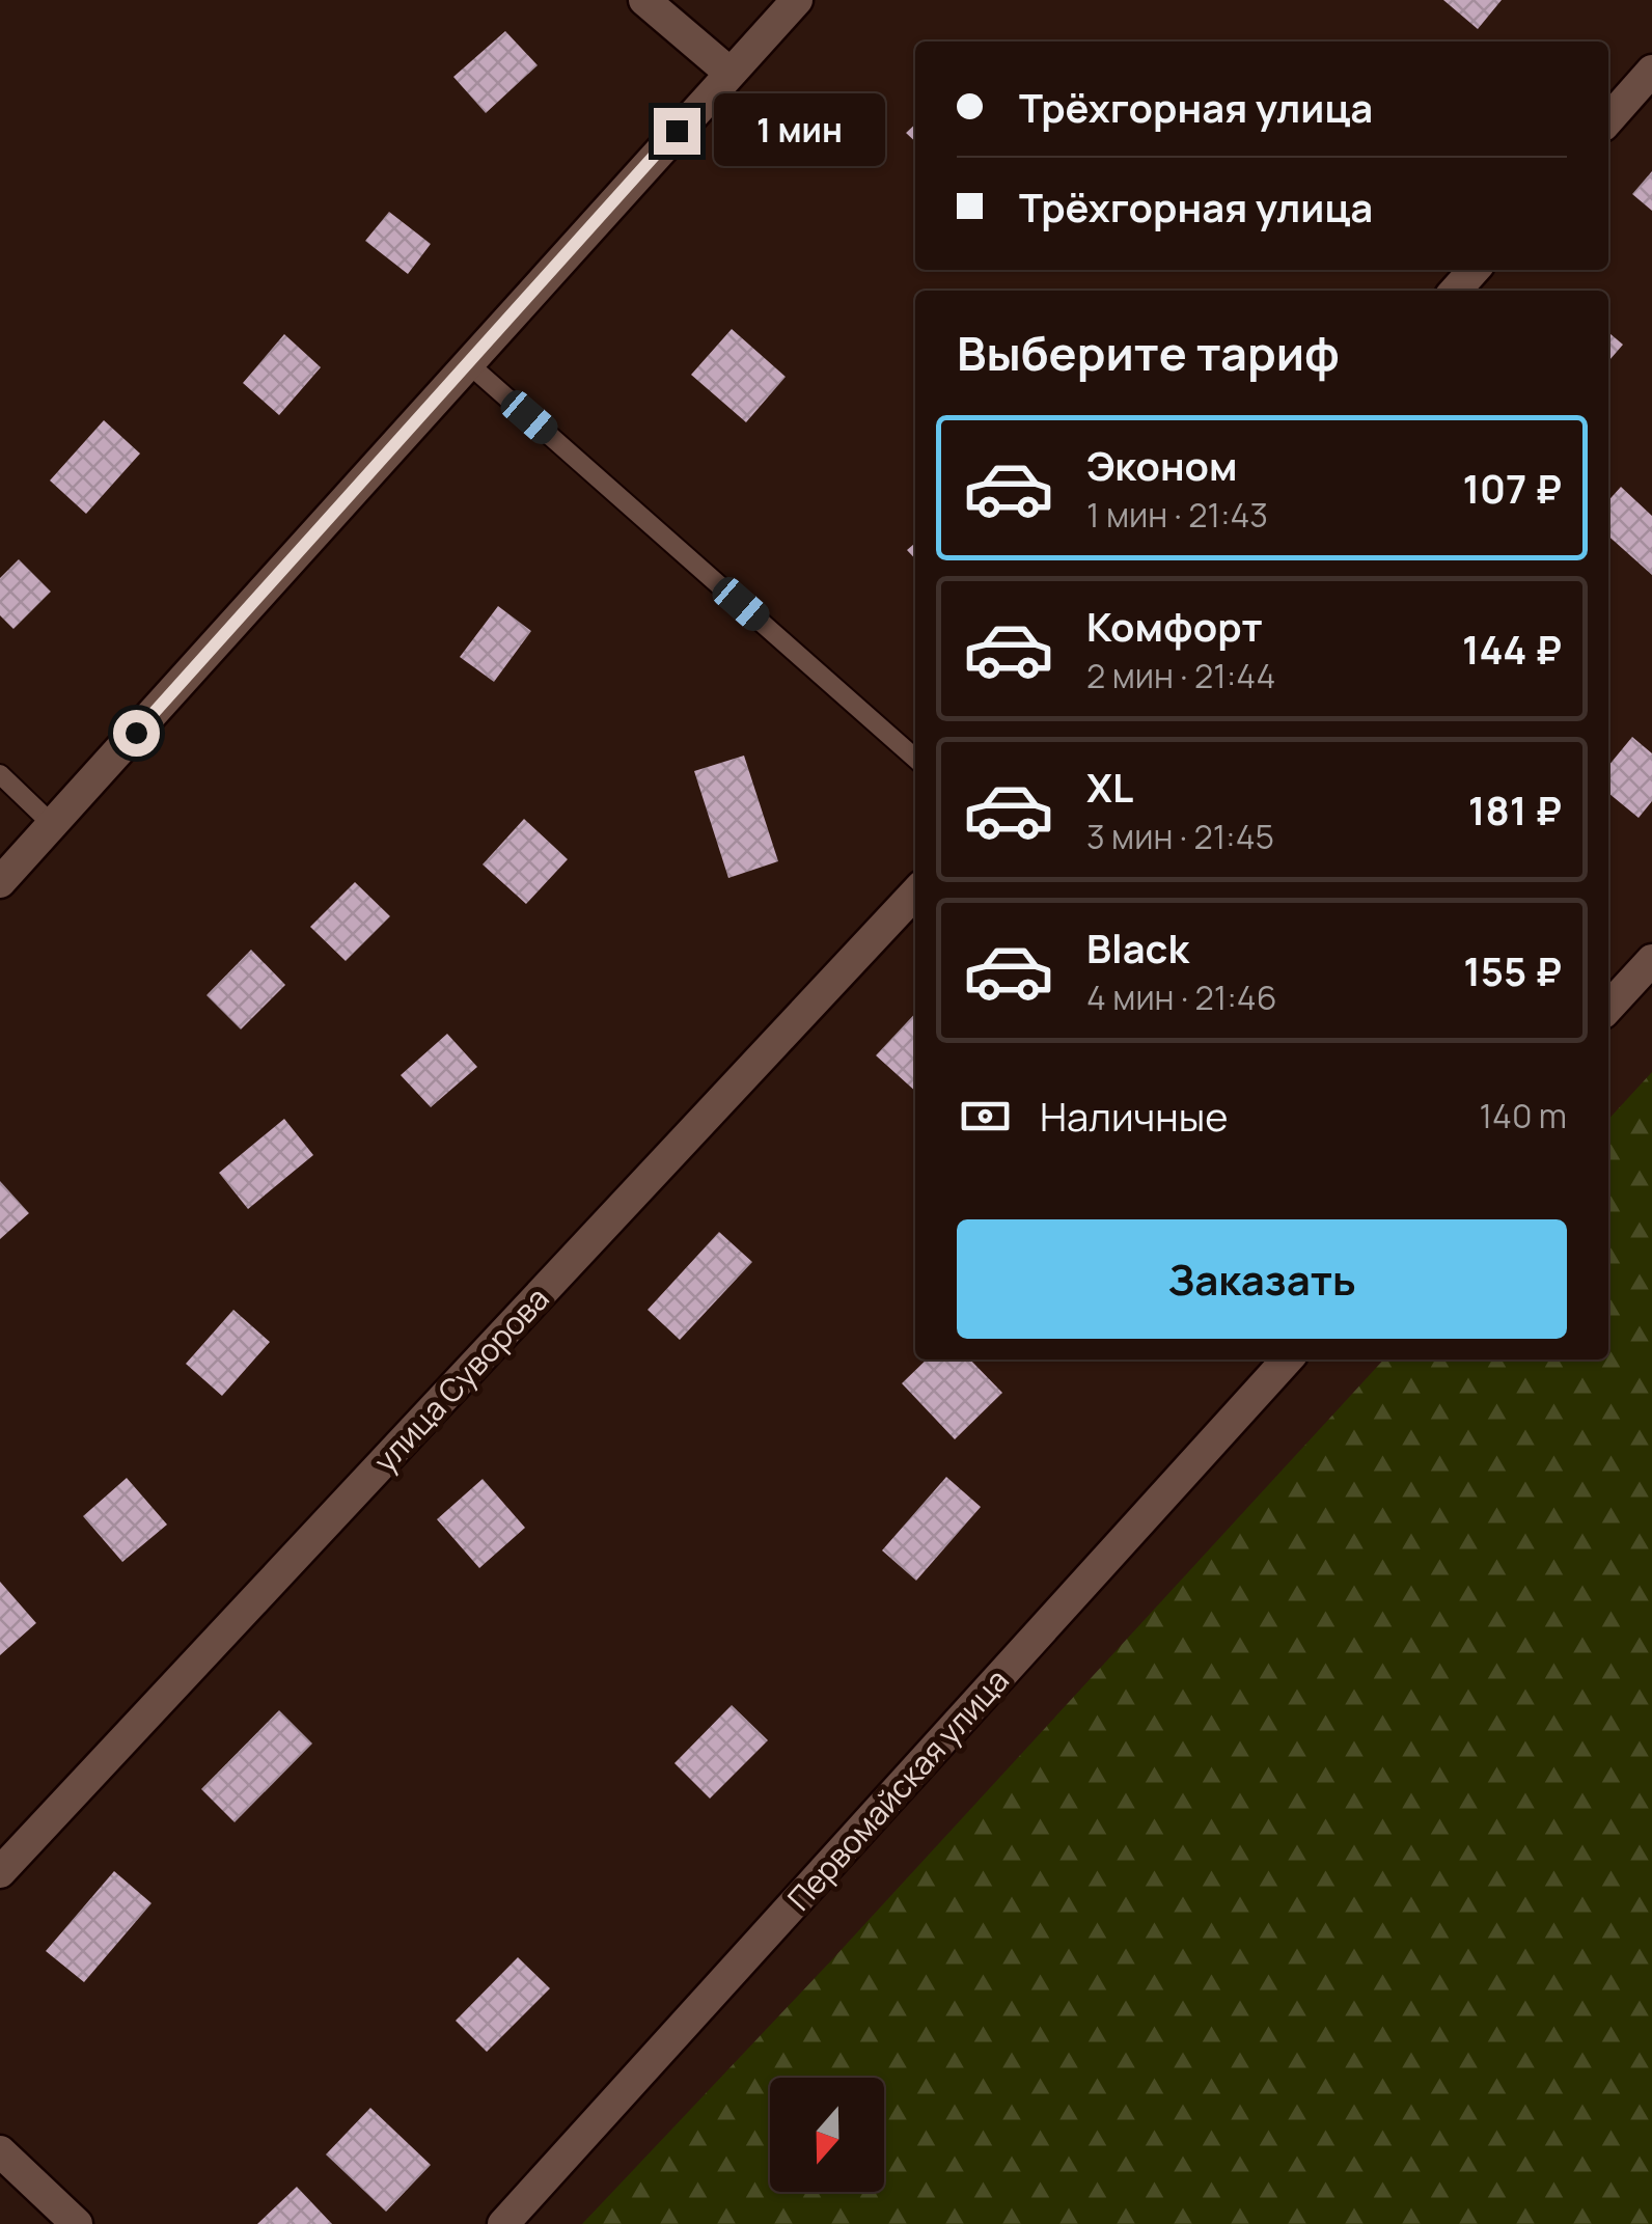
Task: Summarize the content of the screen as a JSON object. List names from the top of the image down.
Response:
{
  "streets": {
    "street": ["улица Суворова", "Первомайская улица"]
  },
  "north": "bottom",
  "page": {
    "banner": ["Трёхгорная улица", "Трёхгорная улица"],
    "bubble": "1 мин",
    "heading": "Выберите тариф",
    "list": [
      {
        "name": "Эконом",
        "note": "1 мин · 21:43",
        "value": "107 ₽"
      },
      {
        "name": "Комфорт",
        "note": "2 мин · 21:44",
        "value": "144 ₽"
      },
      {
        "name": "XL",
        "note": "3 мин · 21:45",
        "value": "181 ₽"
      },
      {
        "name": "Black",
        "note": "4 мин · 21:46",
        "value": "155 ₽"
      }
    ],
    "pay": ["Наличные", "140 m"],
    "buttons": "Заказать"
  }
}
